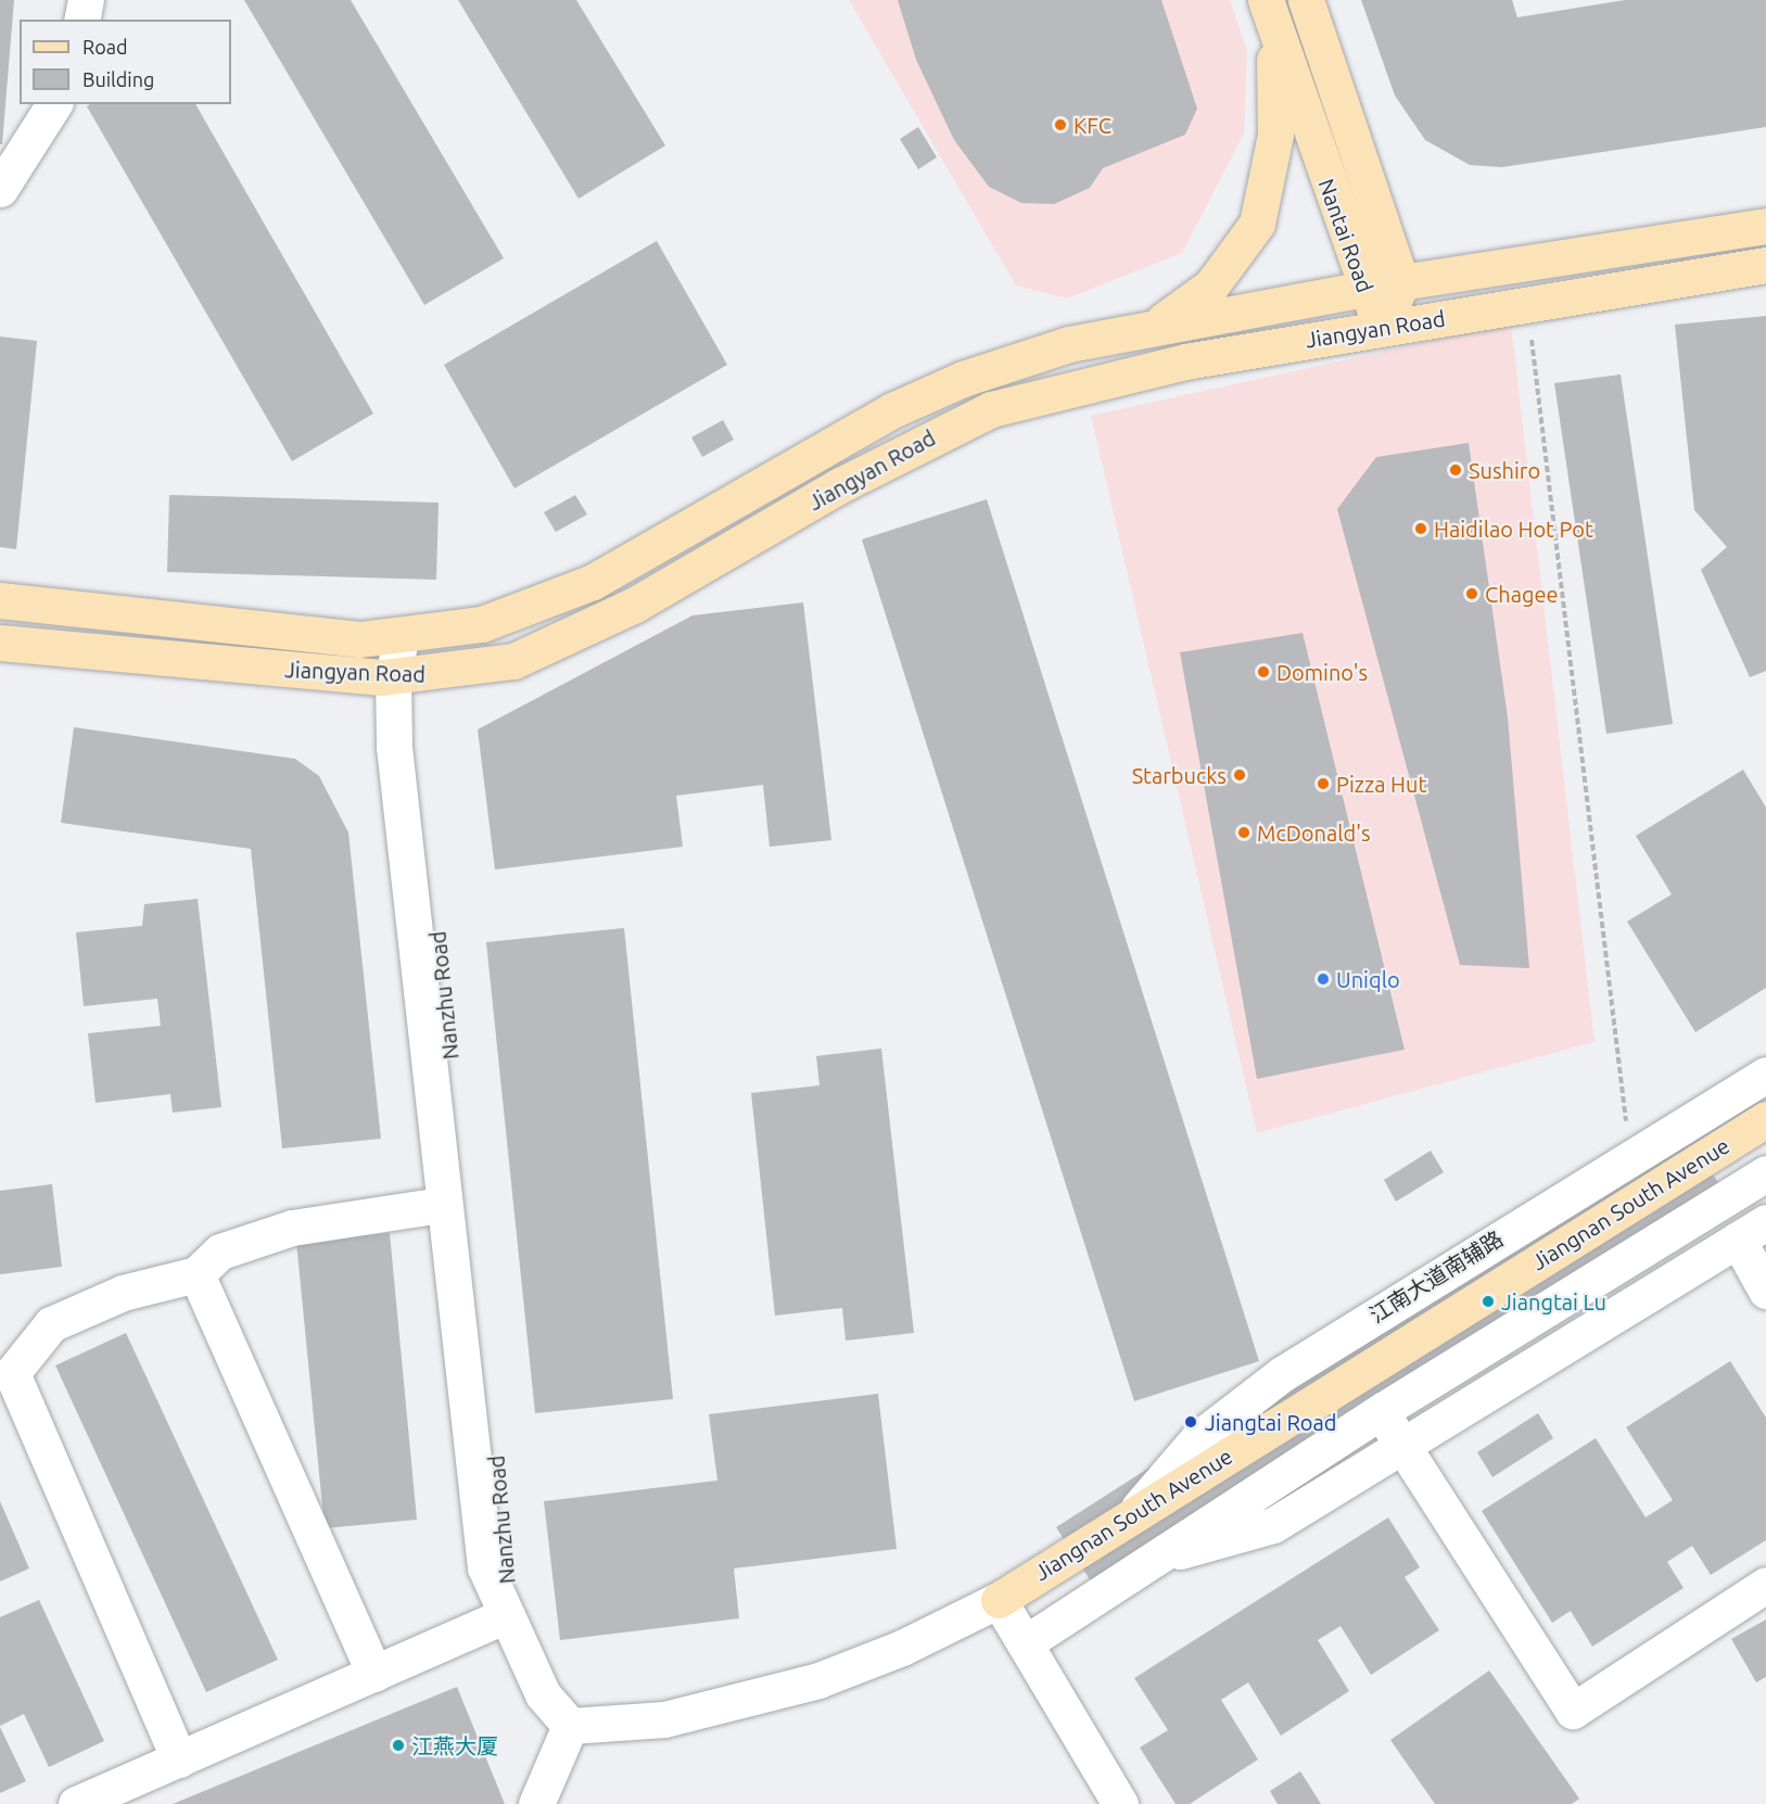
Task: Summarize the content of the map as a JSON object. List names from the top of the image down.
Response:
{
  "streets": {
    "main road": ["Nantai Road", "Jiangyan Road", "Jiangnan South Avenue"],
    "street": ["Nanzhu Road", "江南大道南辅路"]
  },
  "crossings": [
    ["Nantai Road", "Jiangyan Road"],
    ["Jiangyan Road", "Nanzhu Road"],
    ["Jiangnan South Avenue", "江南大道南辅路"]
  ],
  "places": [
    "KFC",
    "Sushiro",
    "Haidilao Hot Pot",
    "Chagee",
    "Domino's",
    "Starbucks",
    "Pizza Hut",
    "McDonald's",
    "Uniqlo",
    "Jiangtai Lu",
    "Jiangtai Road",
    "江燕大厦"
  ],
  "legend": ["Road", "Building"]
}
